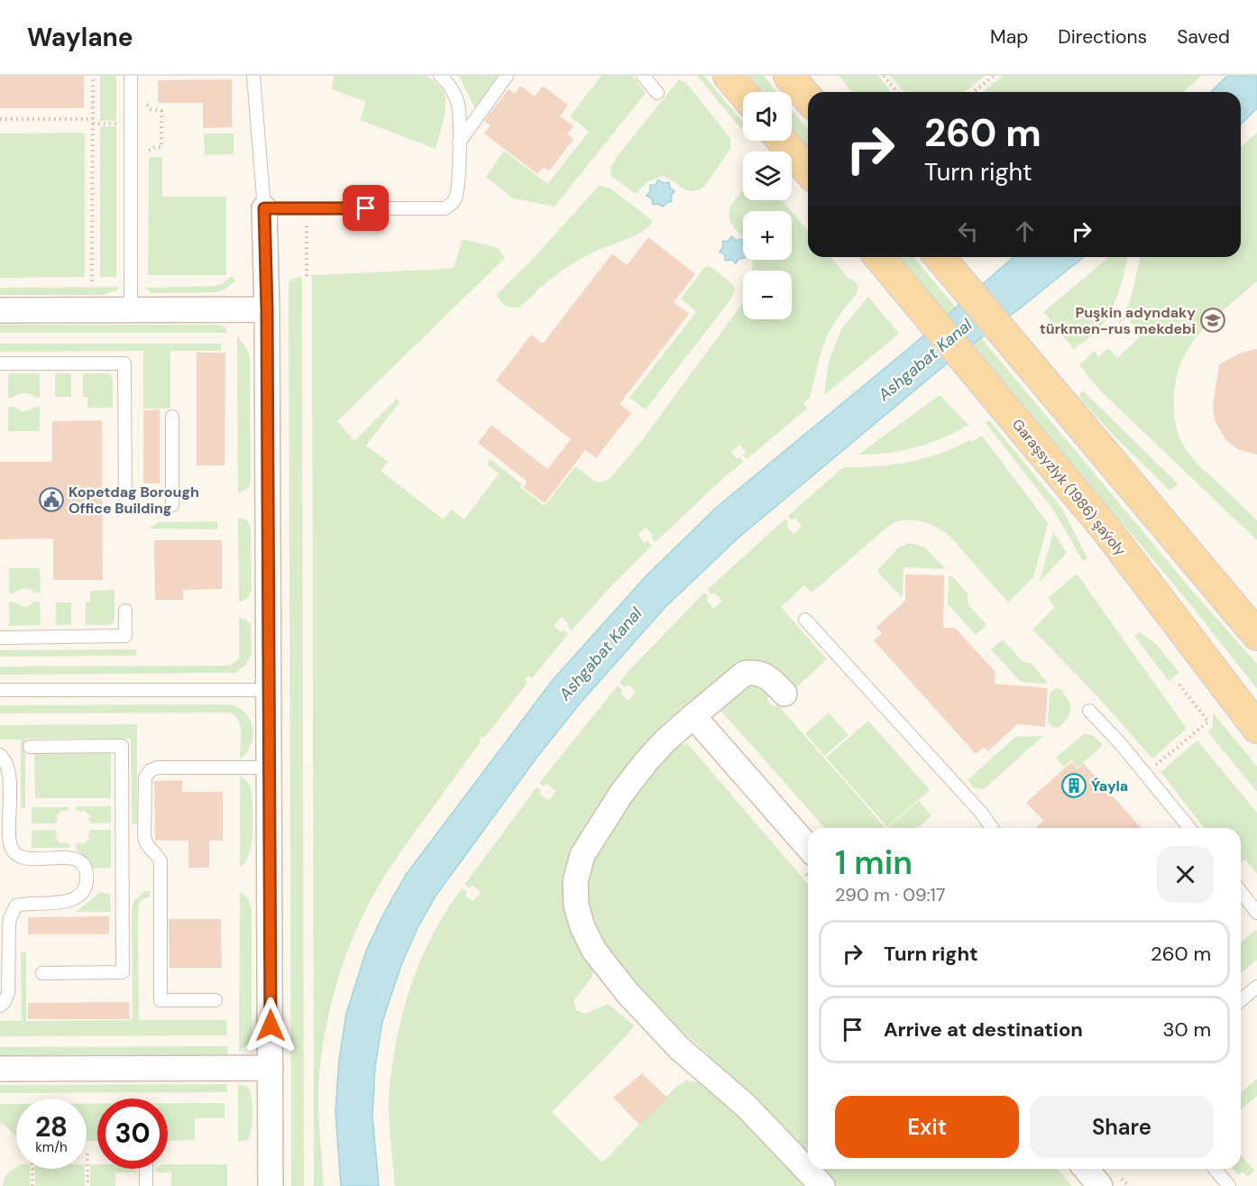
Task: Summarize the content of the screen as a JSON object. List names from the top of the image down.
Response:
{
  "streets": {
    "main road": ["Garaşsyzlyk (1986) şaýoly"]
  },
  "water": ["Ashgabat Kanal"],
  "places": {
    "school or university": ["Puşkin adyndaky türkmen-rus mekdebi"],
    "public building": ["Kopetdag Borough Office Building"],
    "building": ["Ýayla"]
  },
  "page": {
    "header": "Waylane",
    "nav": ["Map", "Directions", "Saved"],
    "map_buttons": ["+", "−"],
    "turn": ["260 m", "Turn right"],
    "heading": ["1 min", "290 m · 09:17"],
    "list": [
      {
        "name": "Turn right",
        "value": "260 m"
      },
      {
        "name": "Arrive at destination",
        "value": "30 m"
      }
    ],
    "buttons": ["Exit", "Share"],
    "speed": "28 km/h",
    "limit": "30"
  }
}
